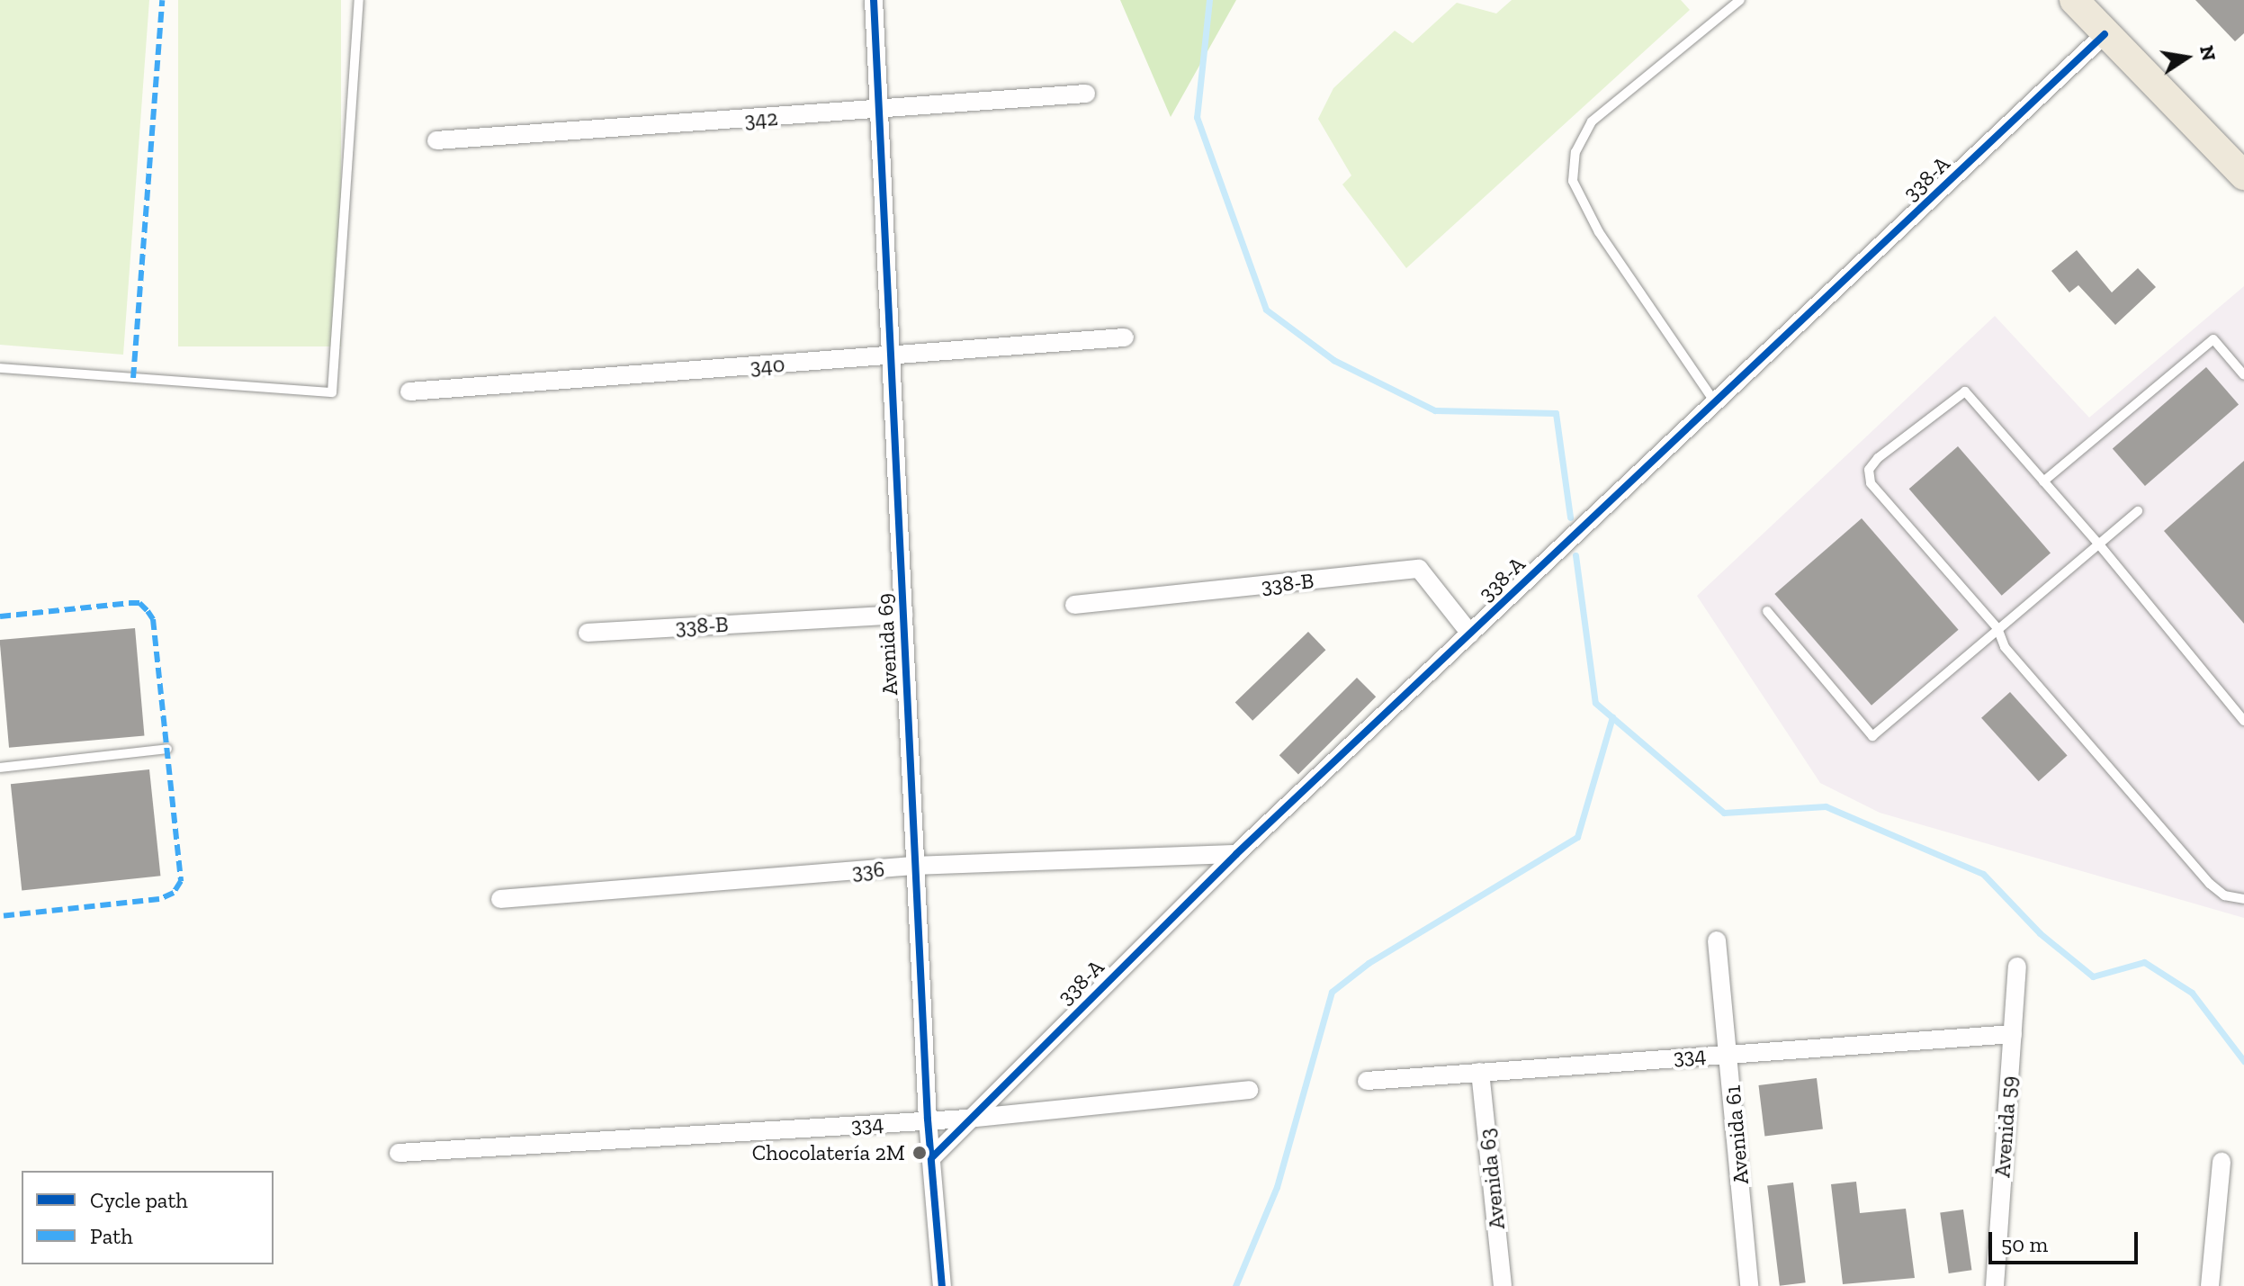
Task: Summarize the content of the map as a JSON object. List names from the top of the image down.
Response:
{
  "streets": {
    "street": [
      "342",
      "338-A",
      "340",
      "338-B",
      "Avenida 69",
      "336",
      "334",
      "Avenida 59",
      "Avenida 61",
      "Avenida 63"
    ]
  },
  "crossings": [
    ["342", "Avenida 69"],
    ["338-A", "338-B"],
    ["338-A", "Avenida 69"],
    ["338-A", "336"],
    ["338-A", "334"],
    ["340", "Avenida 69"],
    ["338-B", "Avenida 69"],
    ["Avenida 69", "336"],
    ["Avenida 69", "334"],
    ["334", "Avenida 59"],
    ["334", "Avenida 61"],
    ["334", "Avenida 63"]
  ],
  "places": ["Chocolatería 2M"],
  "legend": ["Cycle path", "Path"],
  "scale_bar": "50 m",
  "north": "right"
}
